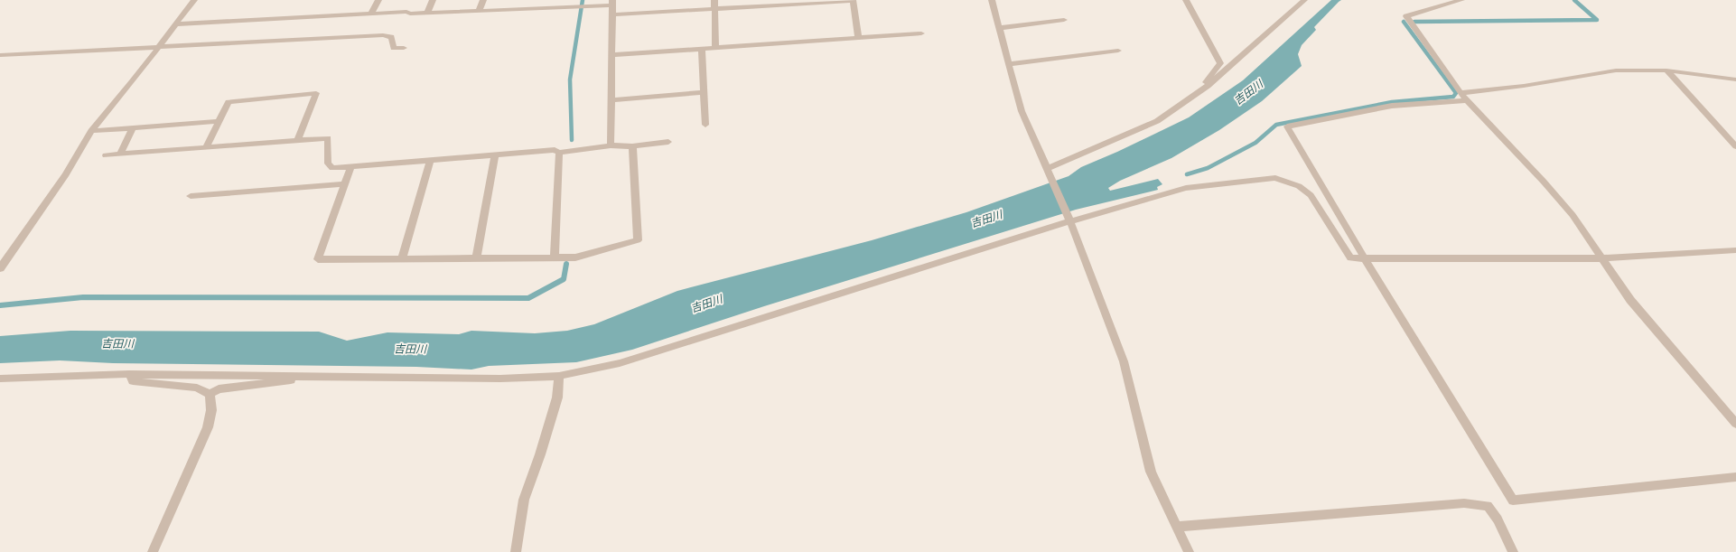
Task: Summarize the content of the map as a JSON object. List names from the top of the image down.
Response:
{
  "water": ["吉田川"]
}
